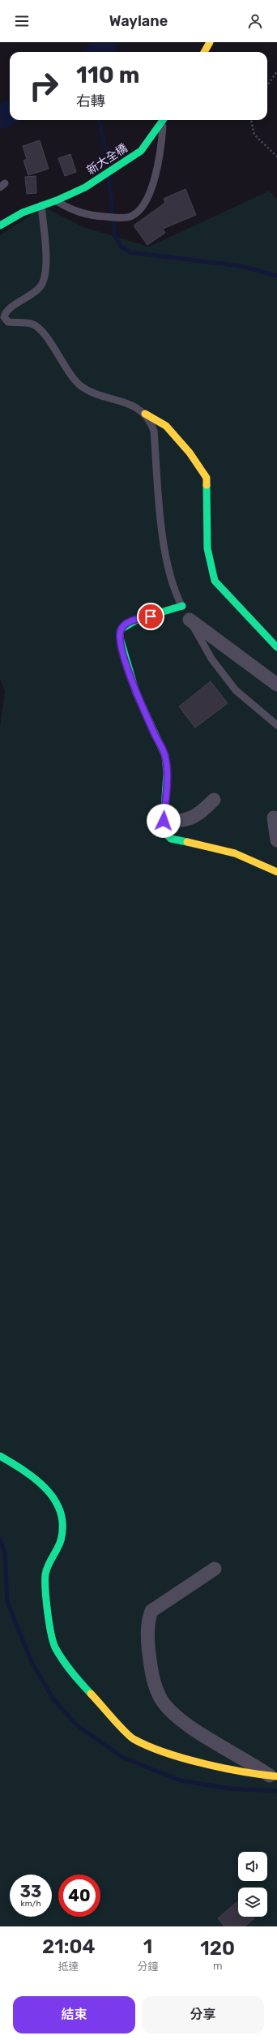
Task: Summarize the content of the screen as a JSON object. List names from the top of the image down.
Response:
{
  "streets": {
    "street": ["新大全橋"]
  },
  "page": {
    "header": "Waylane",
    "turn": ["110 m", "右轉"],
    "speed": "33 km/h",
    "limit": "40",
    "eta": [
      "21:04",
      "抵達",
      "1",
      "分鐘",
      "120",
      "m"
    ],
    "buttons": ["結束", "分享"]
  }
}
